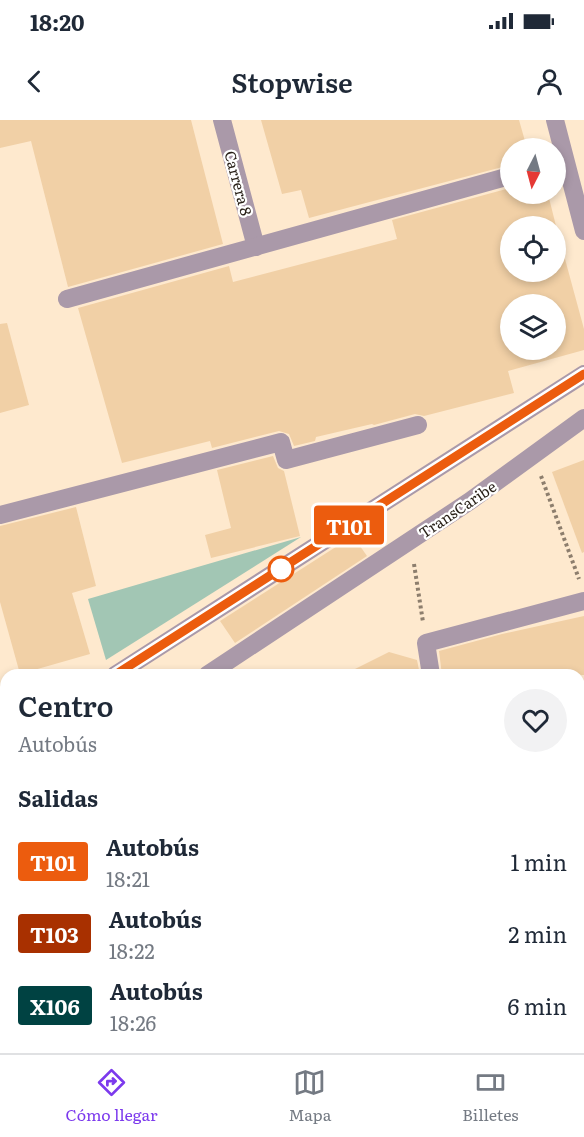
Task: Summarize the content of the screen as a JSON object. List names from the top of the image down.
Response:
{
  "streets": {
    "street": ["Carrera 8", "TransCaribe"]
  },
  "lines": ["bus line T101"],
  "north": "bottom",
  "page": {
    "status": "18:20",
    "header": "Stopwise",
    "on_map": "T101",
    "heading": [
      ["Centro", "Autobús"],
      "Salidas"
    ],
    "list": [
      {
        "mark": "T101",
        "name": "Autobús",
        "note": "18:21",
        "value": "1 min"
      },
      {
        "mark": "T103",
        "name": "Autobús",
        "note": "18:22",
        "value": "2 min"
      },
      {
        "mark": "X106",
        "name": "Autobús",
        "note": "18:26",
        "value": "6 min"
      }
    ],
    "tabs": ["Cómo llegar", "Mapa", "Billetes"]
  }
}
